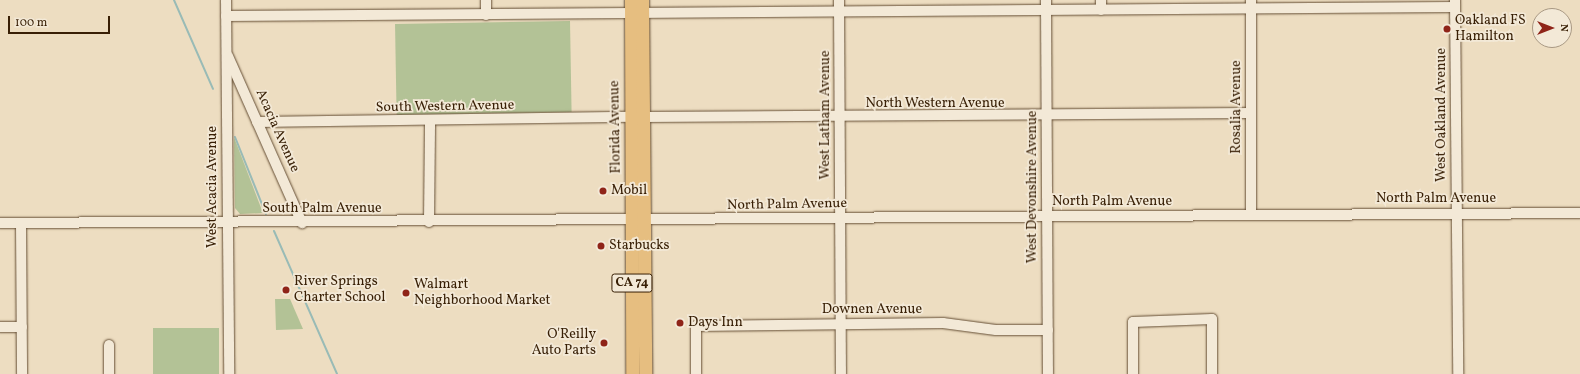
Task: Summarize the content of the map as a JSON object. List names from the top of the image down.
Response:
{
  "streets": {
    "main road": ["Florida Avenue", "CA 74"],
    "street": [
      "North Western Avenue",
      "South Western Avenue",
      "Rosalia Avenue",
      "West Latham Avenue",
      "West Oakland Avenue",
      "Acacia Avenue",
      "West Acacia Avenue",
      "West Devonshire Avenue",
      "North Palm Avenue",
      "South Palm Avenue",
      "Downen Avenue"
    ]
  },
  "crossings": [
    ["North Western Avenue", "South Western Avenue"],
    ["North Western Avenue", "Rosalia Avenue"],
    ["North Western Avenue", "West Latham Avenue"],
    ["North Western Avenue", "Florida Avenue"],
    ["North Western Avenue", "West Devonshire Avenue"],
    ["South Western Avenue", "Florida Avenue"],
    ["South Western Avenue", "Acacia Avenue"],
    ["Rosalia Avenue", "North Palm Avenue"],
    ["West Latham Avenue", "North Palm Avenue"],
    ["West Latham Avenue", "Downen Avenue"],
    ["West Oakland Avenue", "North Palm Avenue"],
    ["Florida Avenue", "North Palm Avenue"],
    ["Florida Avenue", "South Palm Avenue"],
    ["Acacia Avenue", "West Acacia Avenue"],
    ["Acacia Avenue", "South Palm Avenue"],
    ["West Acacia Avenue", "South Palm Avenue"],
    ["West Devonshire Avenue", "North Palm Avenue"],
    ["West Devonshire Avenue", "Downen Avenue"],
    ["North Palm Avenue", "South Palm Avenue"]
  ],
  "places": [
    "Oakland FS Hamilton",
    "Mobil",
    "Starbucks",
    "River Springs Charter School",
    "Walmart Neighborhood Market",
    "Days Inn",
    "O'Reilly Auto Parts"
  ],
  "scale_bar": "100 m",
  "north": "right"
}
